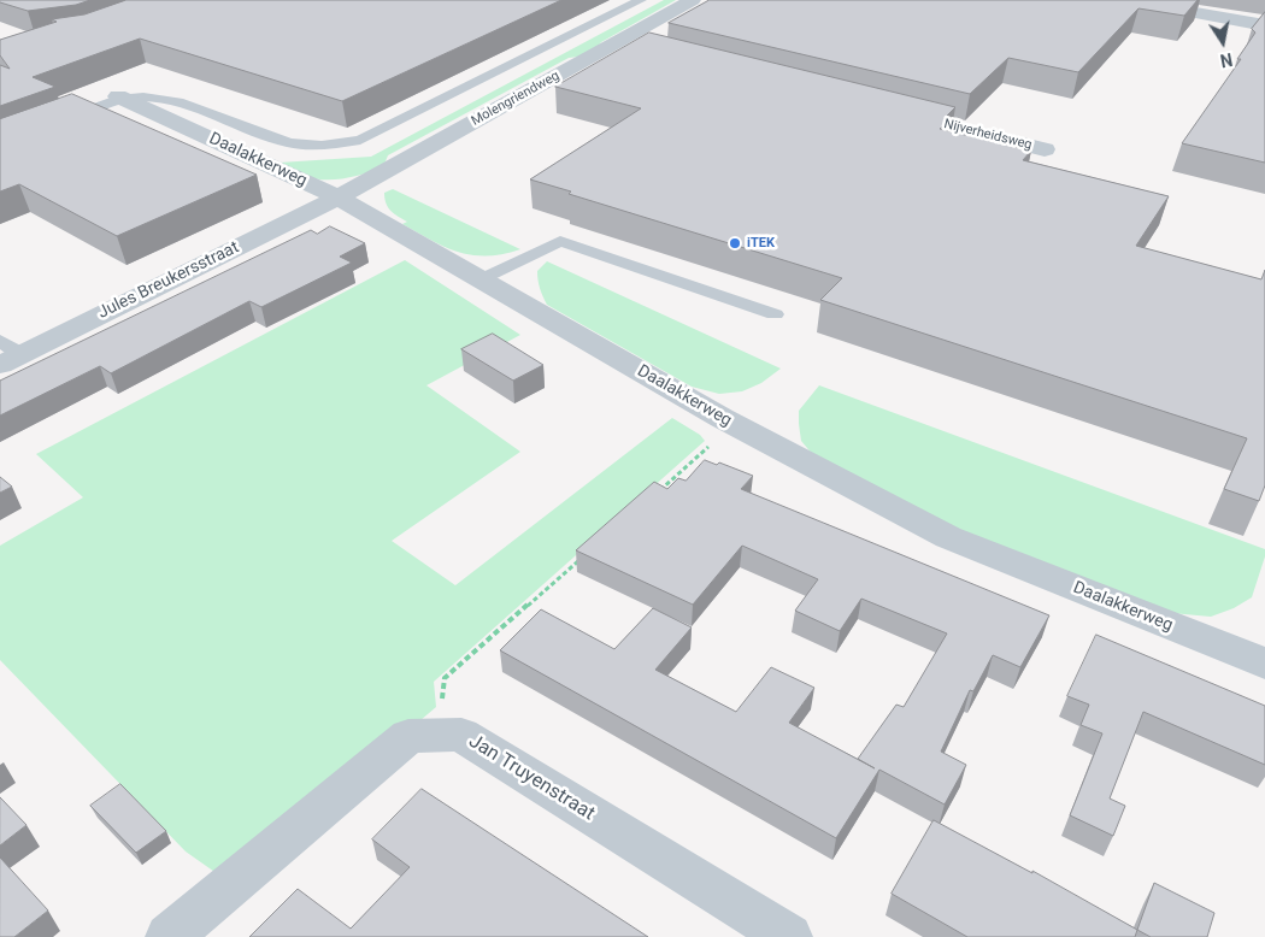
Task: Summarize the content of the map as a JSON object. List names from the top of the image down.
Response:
{
  "streets": {
    "street": [
      "Molengriendweg",
      "Nijverheidsweg",
      "Daalakkerweg",
      "Jules Breukersstraat",
      "Jan Truyenstraat"
    ]
  },
  "crossings": [
    ["Molengriendweg", "Daalakkerweg"],
    ["Molengriendweg", "Jules Breukersstraat"],
    ["Daalakkerweg", "Jules Breukersstraat"]
  ],
  "places": ["iTEK"],
  "north": "bottom"
}
